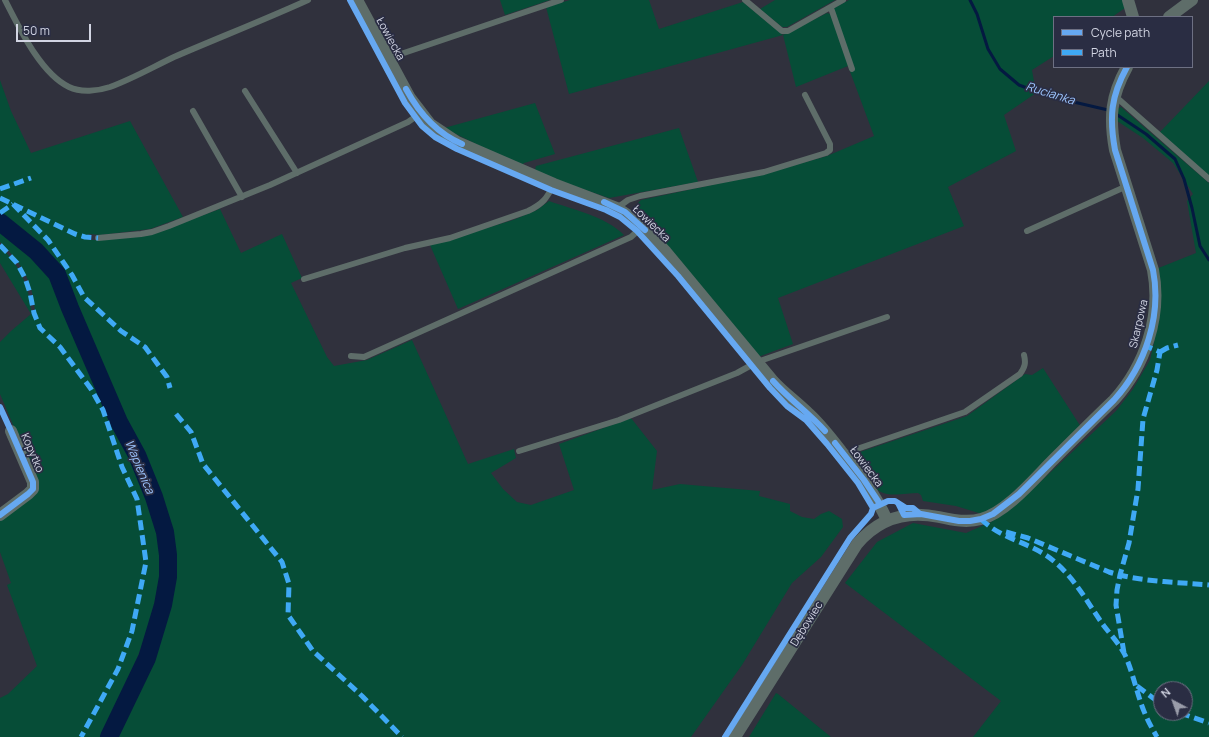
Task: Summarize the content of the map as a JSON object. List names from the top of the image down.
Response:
{
  "streets": {
    "street": [
      "Łowiecka",
      "Skarpowa",
      "Kopytko",
      "Dębowiec"
    ]
  },
  "crossings": [
    ["Łowiecka", "Skarpowa"],
    ["Łowiecka", "Dębowiec"],
    ["Skarpowa", "Dębowiec"]
  ],
  "water": ["Rucianka", "Wapienica"],
  "legend": ["Cycle path", "Path"],
  "scale_bar": "50 m",
  "north": "top left"
}
